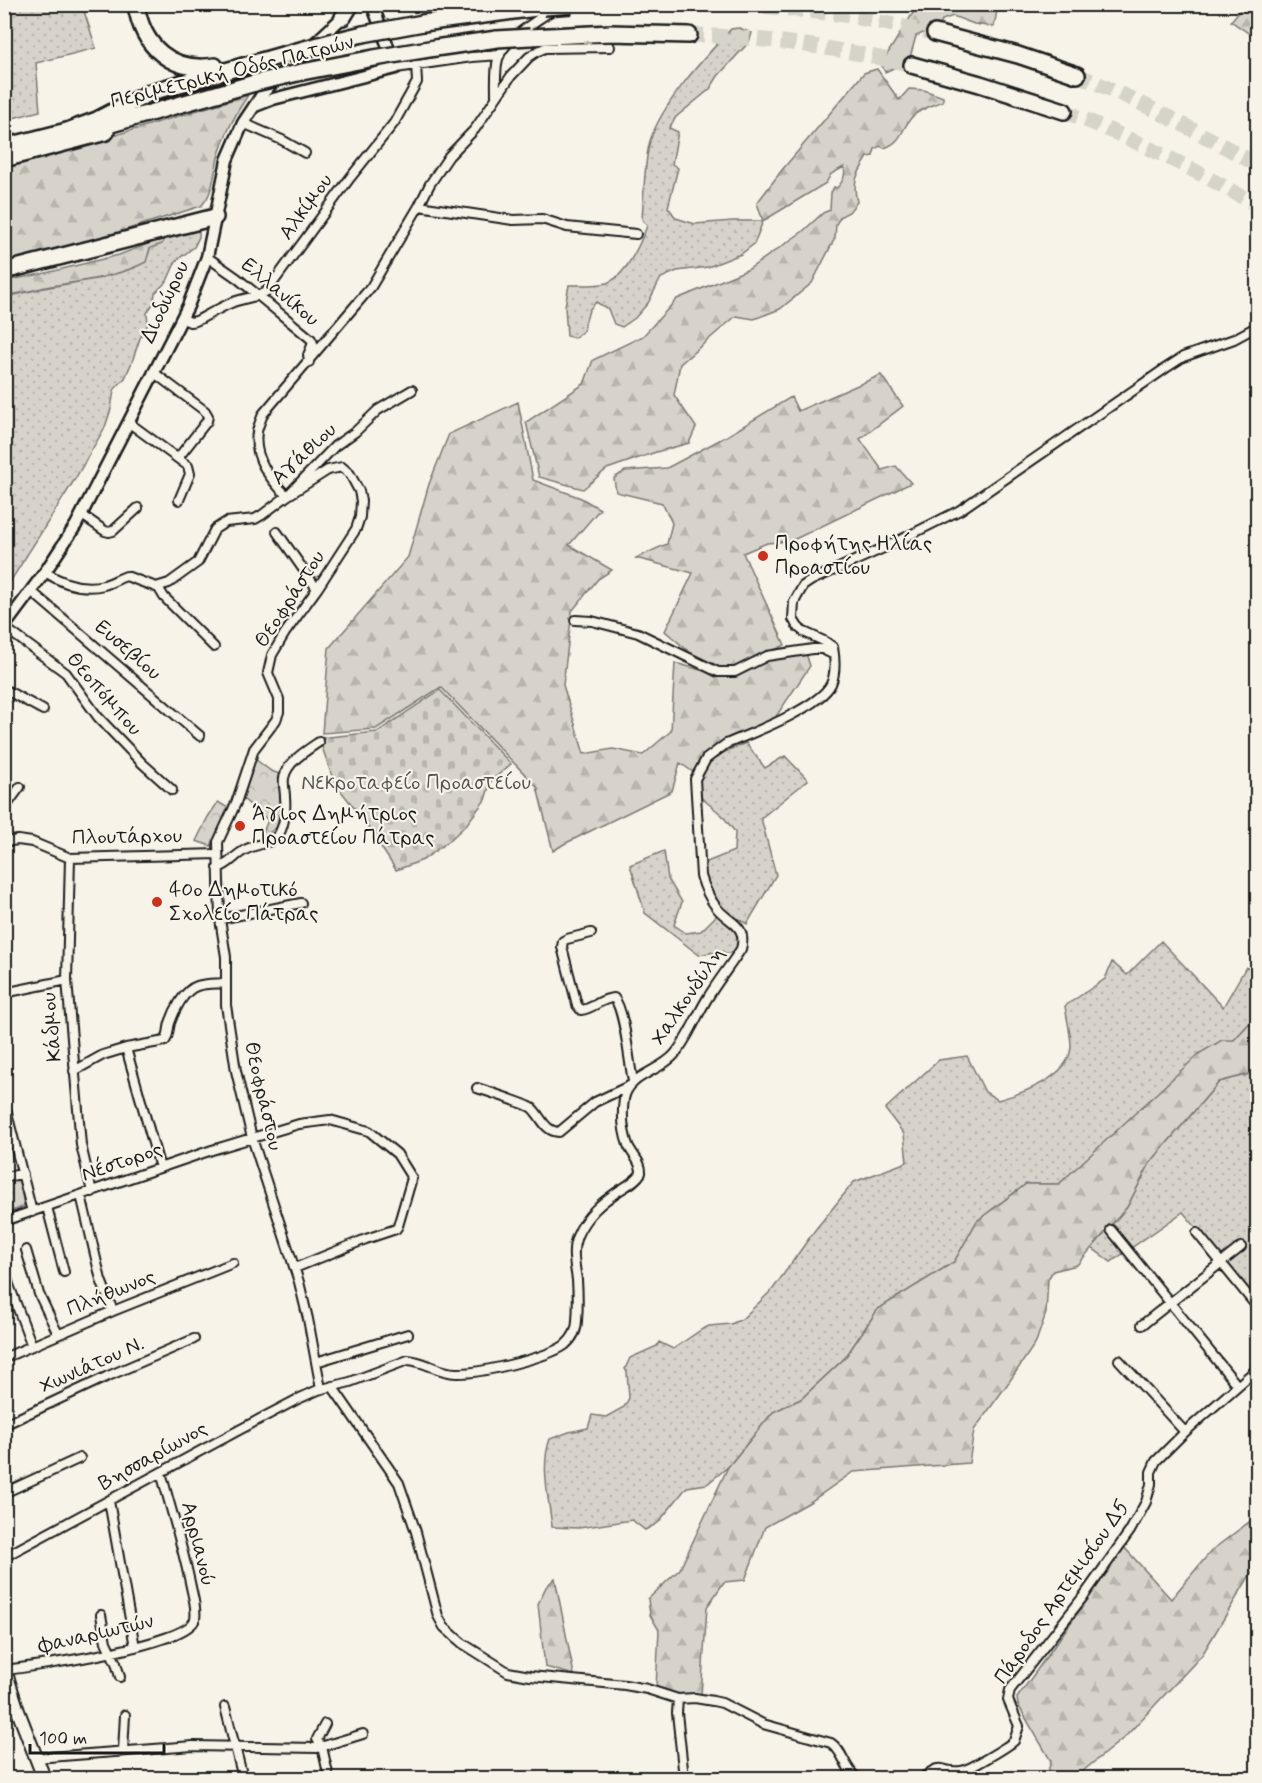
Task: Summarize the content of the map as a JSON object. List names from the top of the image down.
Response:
{
  "streets": {
    "highway": ["Περιμετρική Οδός Πατρών"],
    "street": [
      "Αλκίμου",
      "Ελλανίκου",
      "Διοδώρου",
      "Αγάθιου",
      "Θεοφράστου",
      "Ευσεβίου",
      "Θεοπόμπου",
      "Πλουτάρχου",
      "Χαλκονδύλη",
      "Κάδμου",
      "Νέστορος",
      "Πλήθωνος",
      "Χωνιάτου Ν.",
      "Βησσαρίωνος",
      "Αρριανού",
      "Πάροδος Αρτεμισίου Δ5",
      "Φαναριωτών"
    ]
  },
  "crossings": [
    ["Αλκίμου", "Ελλανίκου"],
    ["Αλκίμου", "Διοδώρου"],
    ["Ελλανίκου", "Διοδώρου"],
    ["Διοδώρου", "Ευσεβίου"],
    ["Διοδώρου", "Θεοπόμπου"],
    ["Αγάθιου", "Θεοφράστου"],
    ["Θεοφράστου", "Πλουτάρχου"],
    ["Θεοφράστου", "Νέστορος"],
    ["Θεοφράστου", "Βησσαρίωνος"],
    ["Πλουτάρχου", "Κάδμου"],
    ["Κάδμου", "Νέστορος"],
    ["Βησσαρίωνος", "Αρριανού"],
    ["Αρριανού", "Φαναριωτών"]
  ],
  "parks": ["Νεκροταφείο Προαστείου"],
  "places": ["Προφήτης Ηλίας Προαστίου", "Άγιος Δημήτριος Προαστείου Πάτρας", "40ο Δημοτικό Σχολείο Πάτρας"],
  "scale_bar": "100 m"
}
